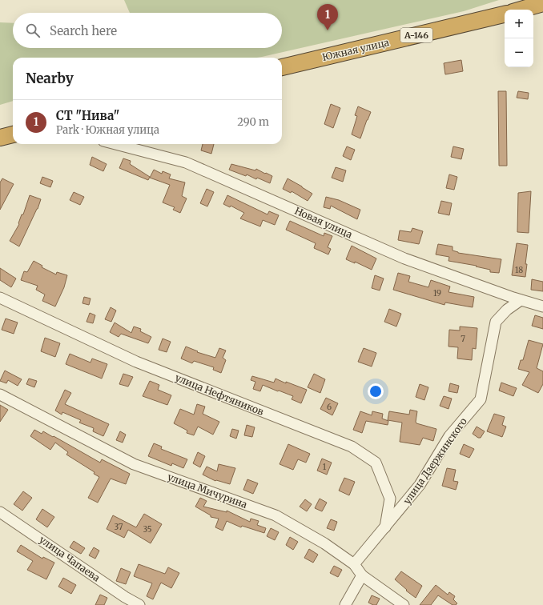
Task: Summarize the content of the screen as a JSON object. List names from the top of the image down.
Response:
{
  "streets": {
    "highway": ["А-146", "Южная улица"],
    "street": [
      "Новая улица",
      "улица Нефтяников",
      "улица Дзержинского",
      "улица Мичурина",
      "улица Чапаева"
    ]
  },
  "crossings": [
    ["Новая улица", "улица Дзержинского"],
    ["улица Нефтяников", "улица Дзержинского"],
    ["улица Дзержинского", "улица Мичурина"]
  ],
  "house_numbers": [
    "18",
    "19",
    "7",
    "6",
    "1",
    "37",
    "35"
  ],
  "page": {
    "pins": "1",
    "map_buttons": ["+", "−"],
    "search": "Search here",
    "heading": "Nearby",
    "list": [
      {
        "mark": "1",
        "name": "СТ \"Нива\"",
        "note": "Park · Южная улица",
        "value": "290 m"
      }
    ]
  }
}
